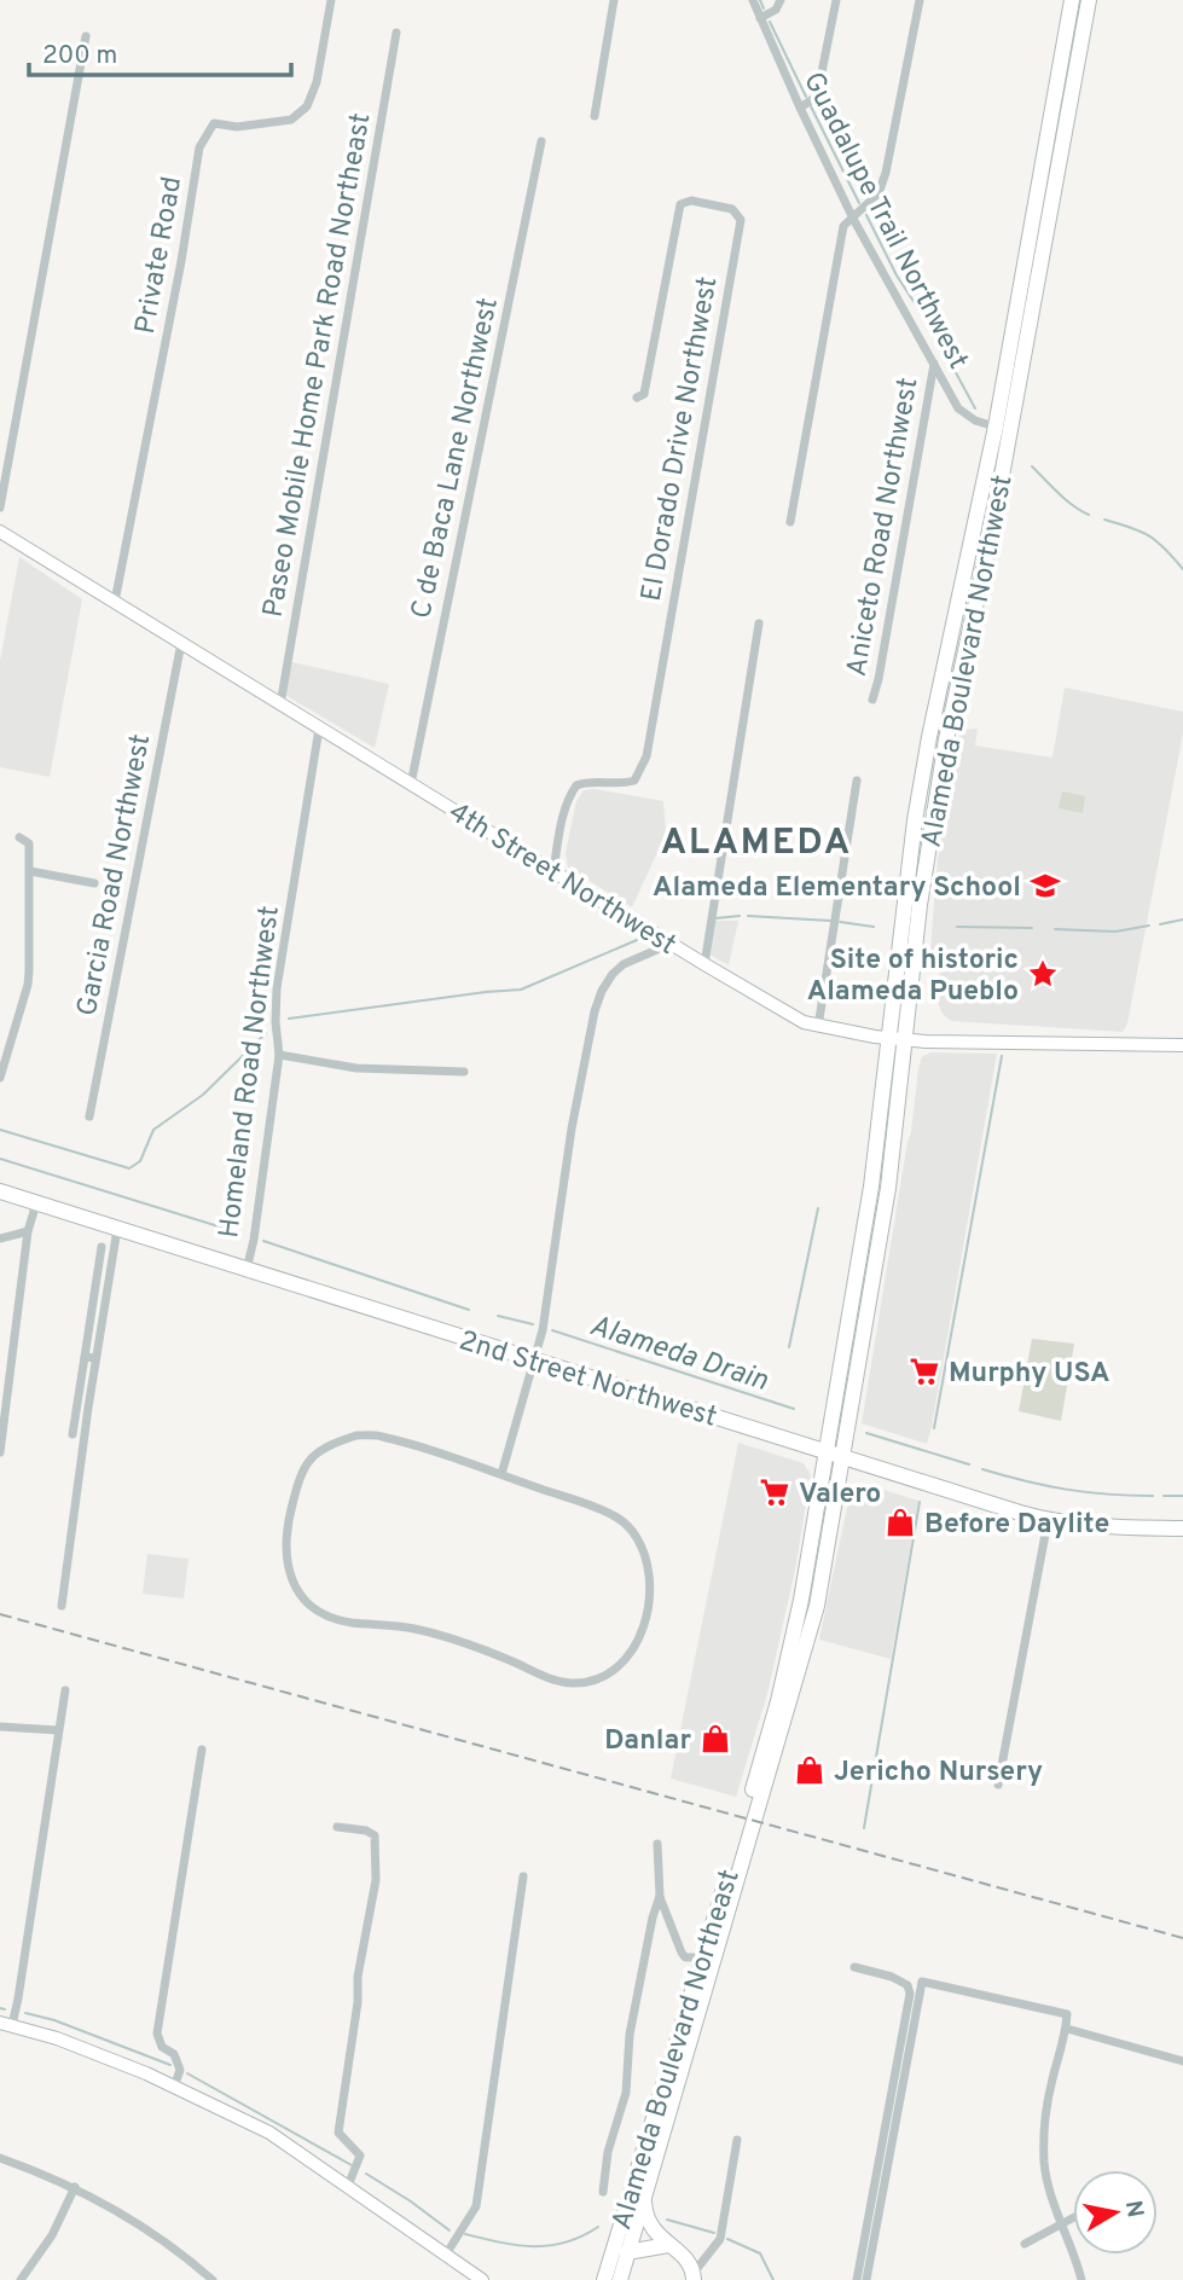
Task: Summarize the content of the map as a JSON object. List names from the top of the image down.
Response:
{
  "streets": {
    "main road": [
      "Alameda Boulevard Northwest",
      "4th Street Northwest",
      "2nd Street Northwest",
      "Alameda Boulevard Northeast"
    ],
    "street": [
      "Guadalupe Trail Northwest",
      "Private Road",
      "Paseo Mobile Home Park Road Northeast",
      "El Dorado Drive Northwest",
      "C de Baca Lane Northwest",
      "Aniceto Road Northwest",
      "Garcia Road Northwest",
      "Homeland Road Northwest"
    ]
  },
  "crossings": [
    ["Guadalupe Trail Northwest", "Aniceto Road Northwest"],
    ["Guadalupe Trail Northwest", "Alameda Boulevard Northwest"],
    ["Private Road", "4th Street Northwest"],
    ["Paseo Mobile Home Park Road Northeast", "4th Street Northwest"],
    ["El Dorado Drive Northwest", "4th Street Northwest"],
    ["C de Baca Lane Northwest", "4th Street Northwest"],
    ["Alameda Boulevard Northwest", "4th Street Northwest"],
    ["Alameda Boulevard Northwest", "2nd Street Northwest"],
    ["Alameda Boulevard Northwest", "Alameda Boulevard Northeast"],
    ["Garcia Road Northwest", "4th Street Northwest"],
    ["4th Street Northwest", "Homeland Road Northwest"],
    ["Homeland Road Northwest", "2nd Street Northwest"]
  ],
  "districts": ["ALAMEDA"],
  "water": ["Alameda Drain"],
  "places": {
    "school or university": ["Alameda Elementary School"],
    "place": ["Site of historic Alameda Pueblo"],
    "supermarket": ["Murphy USA", "Valero"],
    "shop": ["Before Daylite", "Danlar", "Jericho Nursery"]
  },
  "scale_bar": "200 m",
  "north": "right"
}
